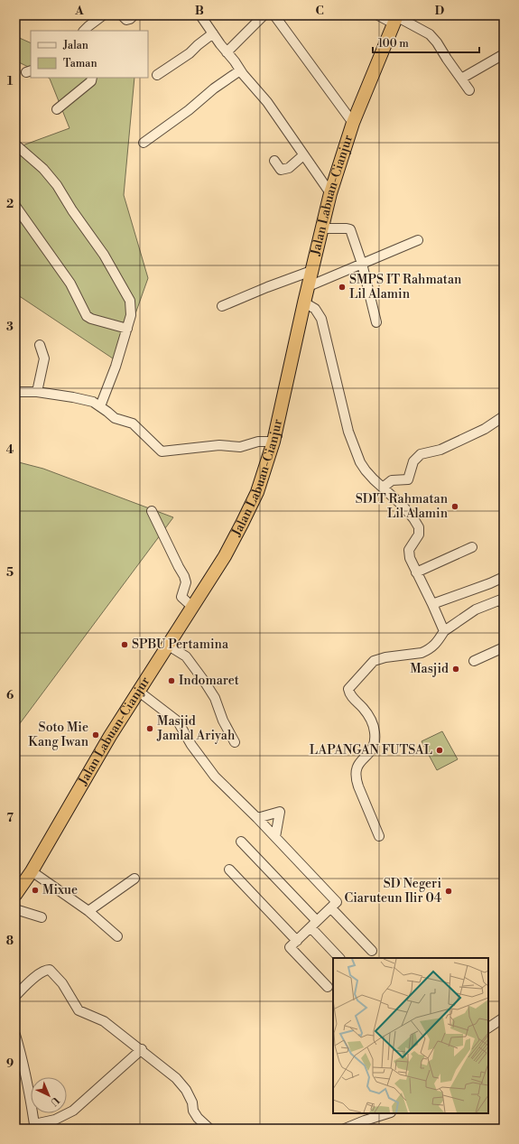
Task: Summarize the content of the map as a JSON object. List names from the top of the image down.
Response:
{
  "streets": {
    "highway": ["Jalan Labuan-Cianjur"]
  },
  "places": [
    "SMPS IT Rahmatan Lil Alamin",
    "SDIT Rahmatan Lil Alamin",
    "SPBU Pertamina",
    "Masjid",
    "Indomaret",
    "Masjid Jamlal Ariyah",
    "Soto Mie Kang Iwan",
    "LAPANGAN FUTSAL",
    "Mixue",
    "SD Negeri Ciaruteun Ilir 04"
  ],
  "legend": ["Jalan", "Taman"],
  "scale_bar": "100 m",
  "north": "bottom right",
  "grid": {
    "columns": [
      "A",
      "B",
      "C",
      "D"
    ],
    "rows": [
      "1",
      "2",
      "3",
      "4",
      "5",
      "6",
      "7",
      "8",
      "9"
    ]
  }
}
